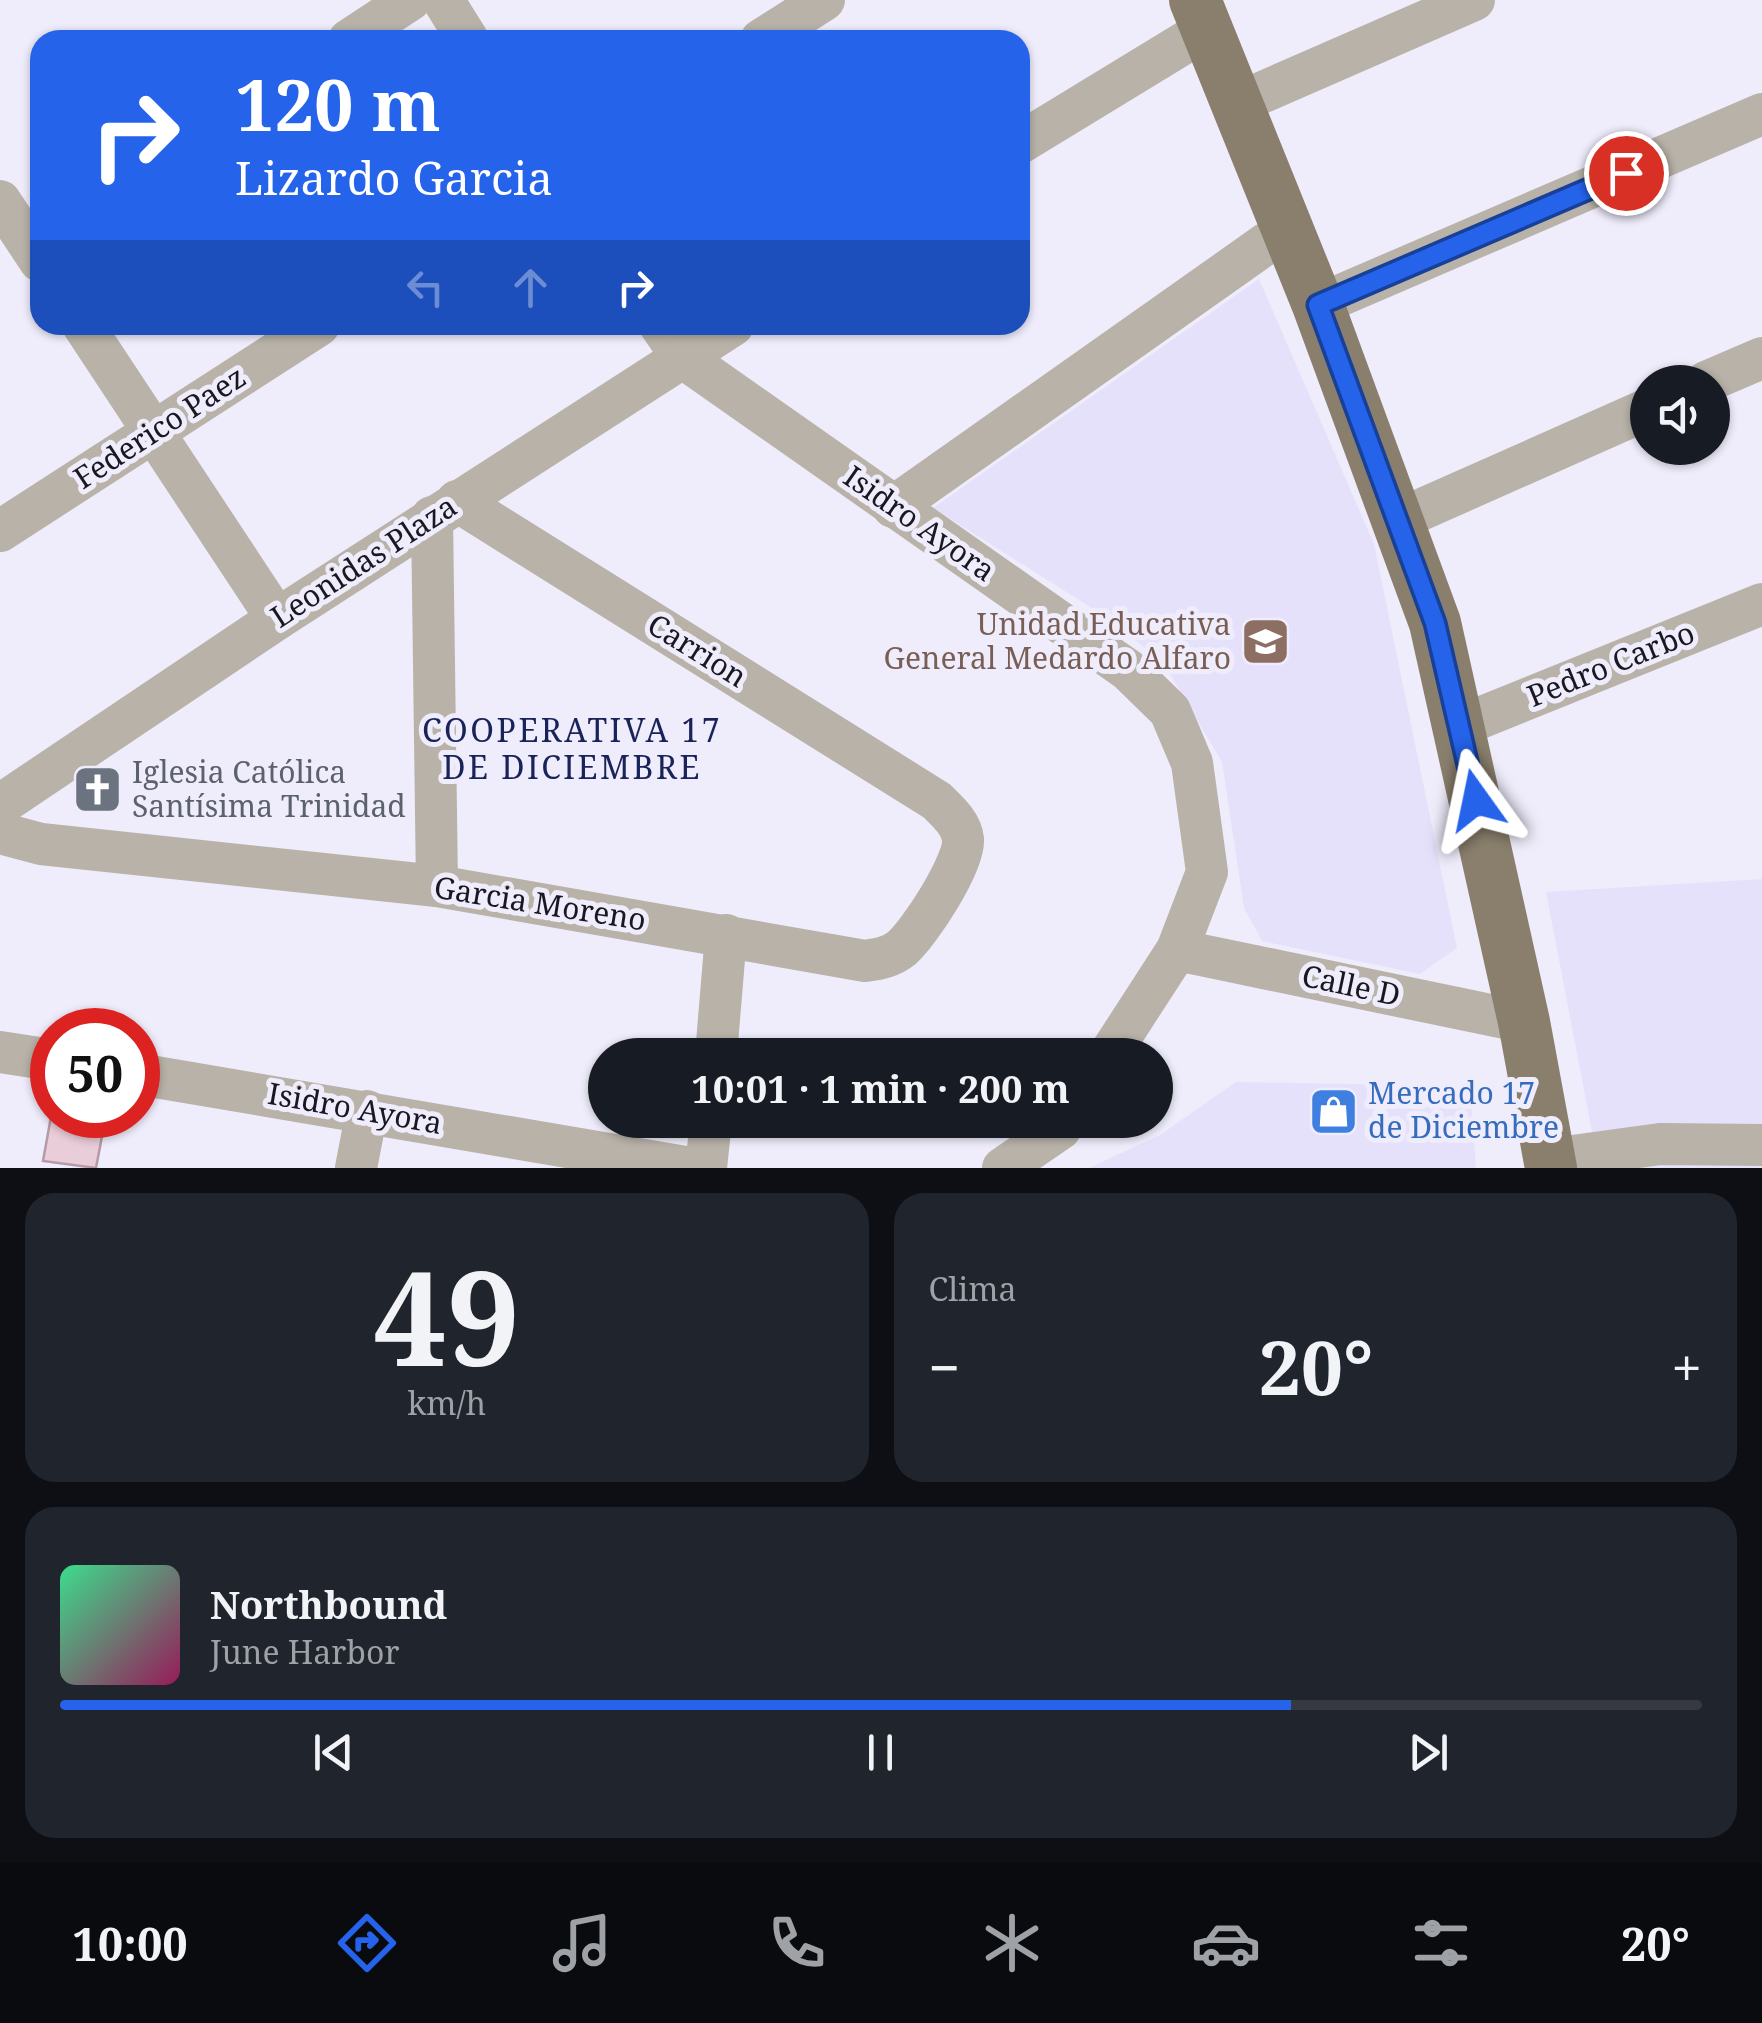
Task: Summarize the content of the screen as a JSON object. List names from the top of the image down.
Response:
{
  "streets": {
    "street": [
      "Federico Paez",
      "Isidro Ayora",
      "Leonidas Plaza",
      "Carrion",
      "Pedro Carbo",
      "Garcia Moreno",
      "Calle D"
    ]
  },
  "crossings": [
    ["Isidro Ayora", "Leonidas Plaza"],
    ["Isidro Ayora", "Calle D"],
    ["Leonidas Plaza", "Carrion"],
    ["Carrion", "Garcia Moreno"]
  ],
  "districts": ["COOPERATIVA 17 DE DICIEMBRE"],
  "places": {
    "school or university": ["Unidad Educativa General Medardo Alfaro"],
    "church": ["Iglesia Católica Santísima Trinidad"],
    "shop": ["Mercado 17 de Diciembre"]
  },
  "page": {
    "turn": ["120 m", "Lizardo Garcia"],
    "limit": "50",
    "trip": "10:01 · 1 min · 200 m",
    "tile": [
      ["49", "km/h"],
      "Clima"
    ],
    "heat": ["−", "20°", "+"],
    "song": ["Northbound", "June Harbor"],
    "tabs": ["10:00", "20°"]
  }
}
